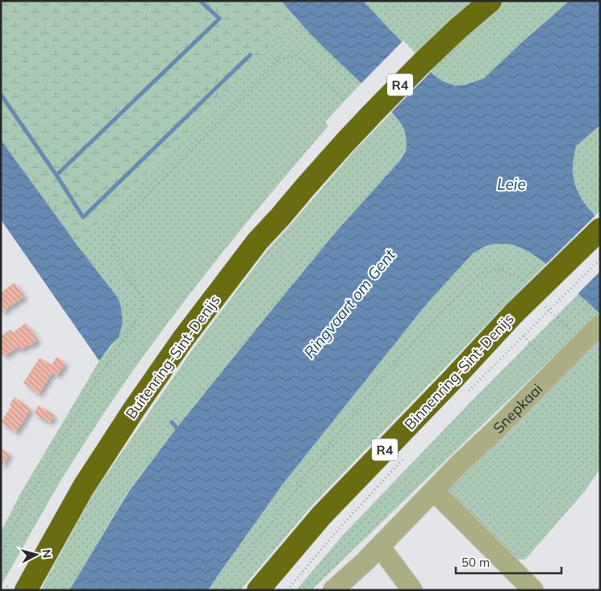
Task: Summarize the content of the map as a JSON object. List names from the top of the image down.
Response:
{
  "streets": {
    "highway": ["R4", "Buitenring-Sint-Denijs", "Binnenring-Sint-Denijs"],
    "street": ["Snepkaai"]
  },
  "water": ["Leie", "Ringvaart om Gent"],
  "scale_bar": "50 m",
  "north": "right"
}
